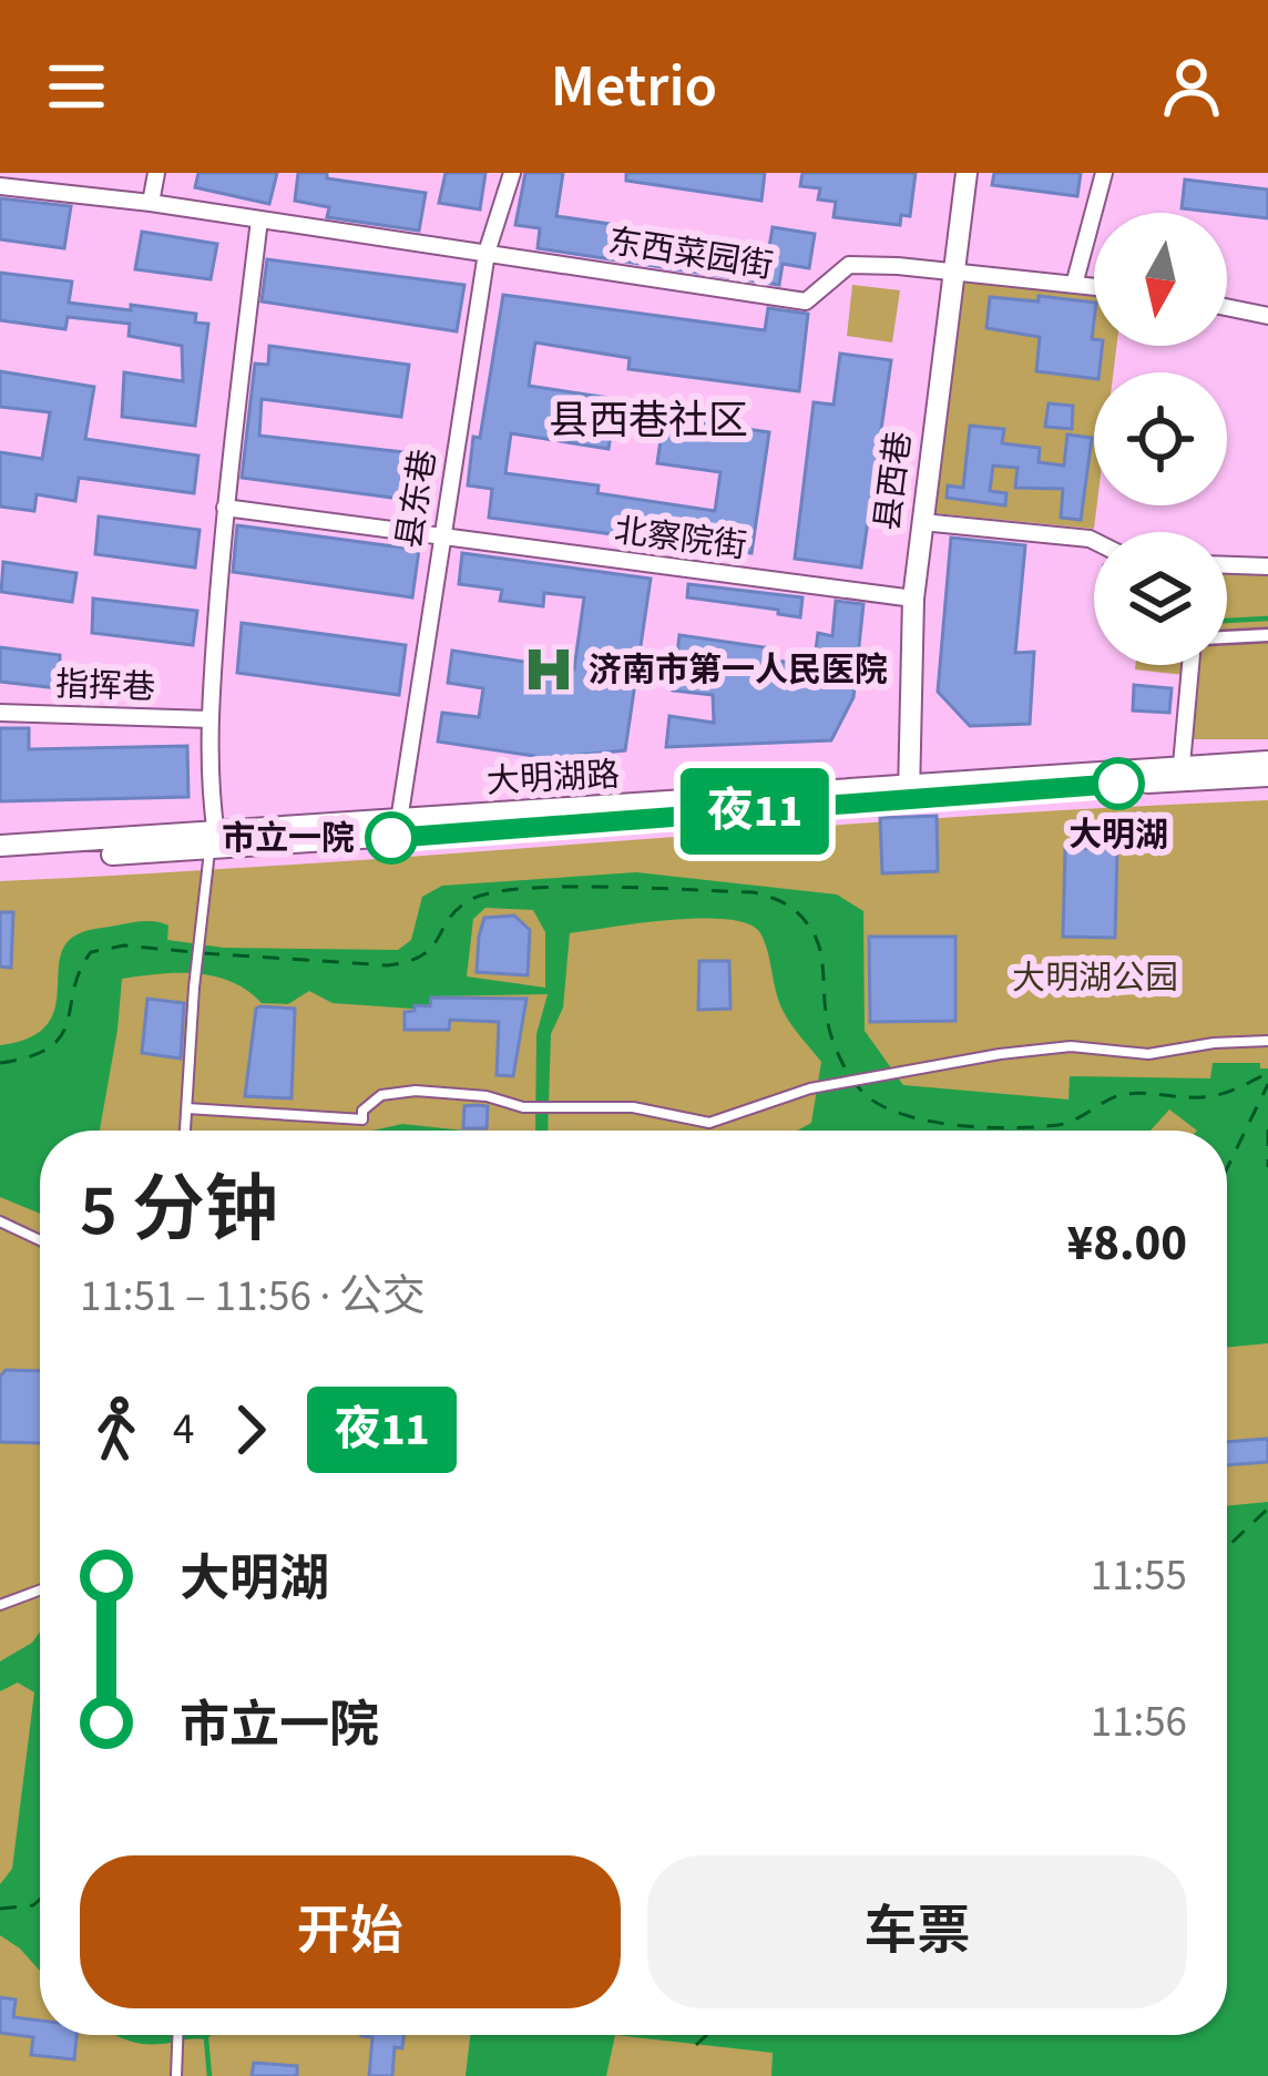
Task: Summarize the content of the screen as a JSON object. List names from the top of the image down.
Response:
{
  "streets": {
    "main road": ["县西巷", "大明湖路"],
    "street": [
      "东西菜园街",
      "县东巷",
      "北察院街",
      "指挥巷"
    ]
  },
  "crossings": [
    ["东西菜园街", "县西巷"],
    ["东西菜园街", "县东巷"],
    ["县西巷", "北察院街"],
    ["县西巷", "大明湖路"],
    ["县东巷", "北察院街"],
    ["县东巷", "大明湖路"]
  ],
  "districts": ["县西巷社区"],
  "parks": ["大明湖公园"],
  "places": {
    "hospital": ["济南市第一人民医院"],
    "other": ["大明湖", "市立一院"]
  },
  "lines": ["bus line 夜11"],
  "north": "bottom",
  "page": {
    "header": "Metrio",
    "on_map": "夜11",
    "heading": ["5 分钟", "11:51 – 11:56 · 公交", "¥8.00"],
    "legs": ["4", "夜11"],
    "list": [
      {
        "name": "大明湖",
        "value": "11:55"
      },
      {
        "name": "市立一院",
        "value": "11:56"
      }
    ],
    "buttons": ["开始", "车票"]
  }
}
